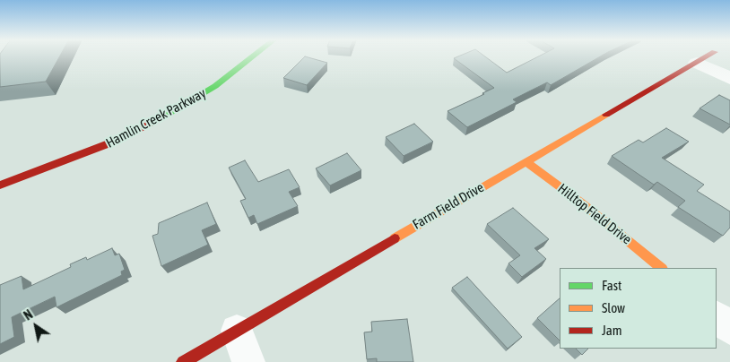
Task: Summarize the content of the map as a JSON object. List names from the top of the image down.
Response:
{
  "streets": {
    "street": ["Hamlin Creek Parkway", "Farm Field Drive", "Hilltop Field Drive"]
  },
  "crossings": [
    ["Farm Field Drive", "Hilltop Field Drive"]
  ],
  "legend": ["Fast", "Slow", "Jam"],
  "north": "top left"
}
